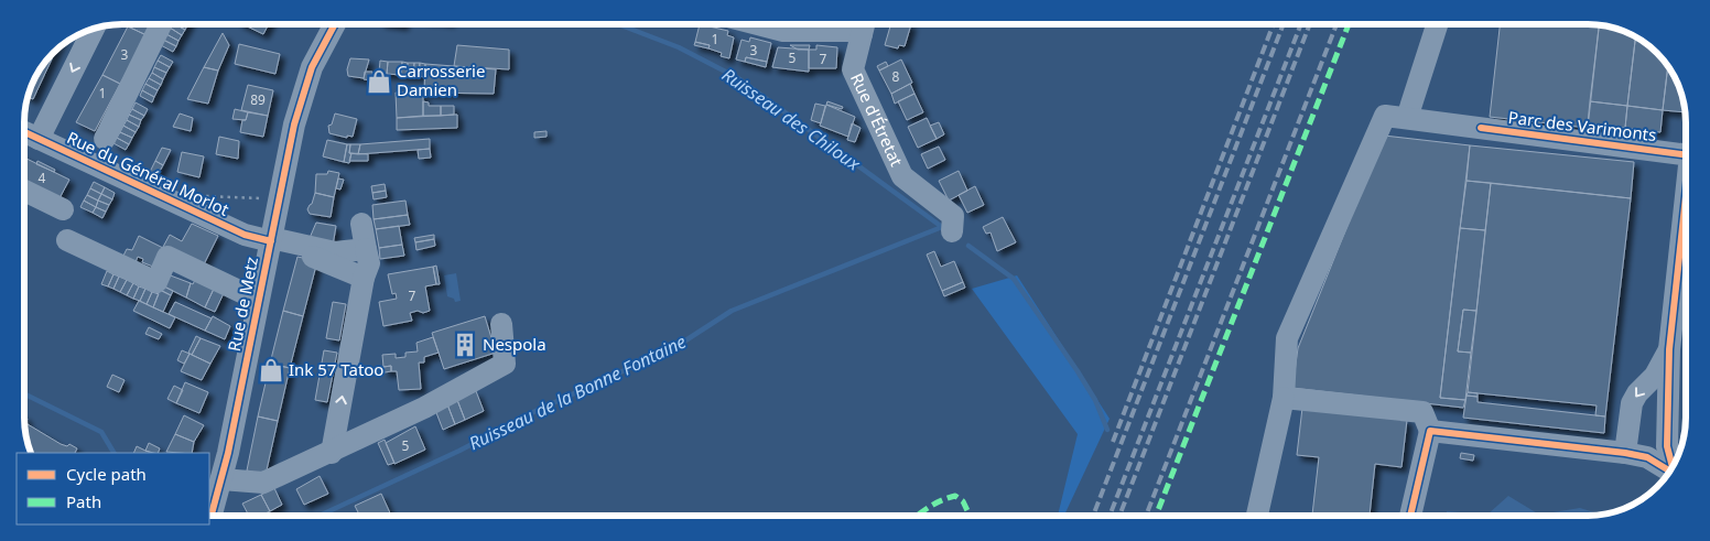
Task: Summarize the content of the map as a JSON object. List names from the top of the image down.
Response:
{
  "streets": {
    "street": [
      "Rue d'Étretat",
      "Parc des Varimonts",
      "Rue du Général Morlot",
      "Rue de Metz"
    ]
  },
  "crossings": [
    ["Rue du Général Morlot", "Rue de Metz"]
  ],
  "water": ["Ruisseau des Chiloux", "Ruisseau de la Bonne Fontaine"],
  "places": {
    "shop": ["Carrosserie Damien", "Ink 57 Tatoo"],
    "building": ["Nespola"]
  },
  "house_numbers": [
    "1",
    "3",
    "3",
    "5",
    "7",
    "8",
    "1",
    "89",
    "4",
    "7",
    "5"
  ],
  "legend": ["Cycle path", "Path"]
}
